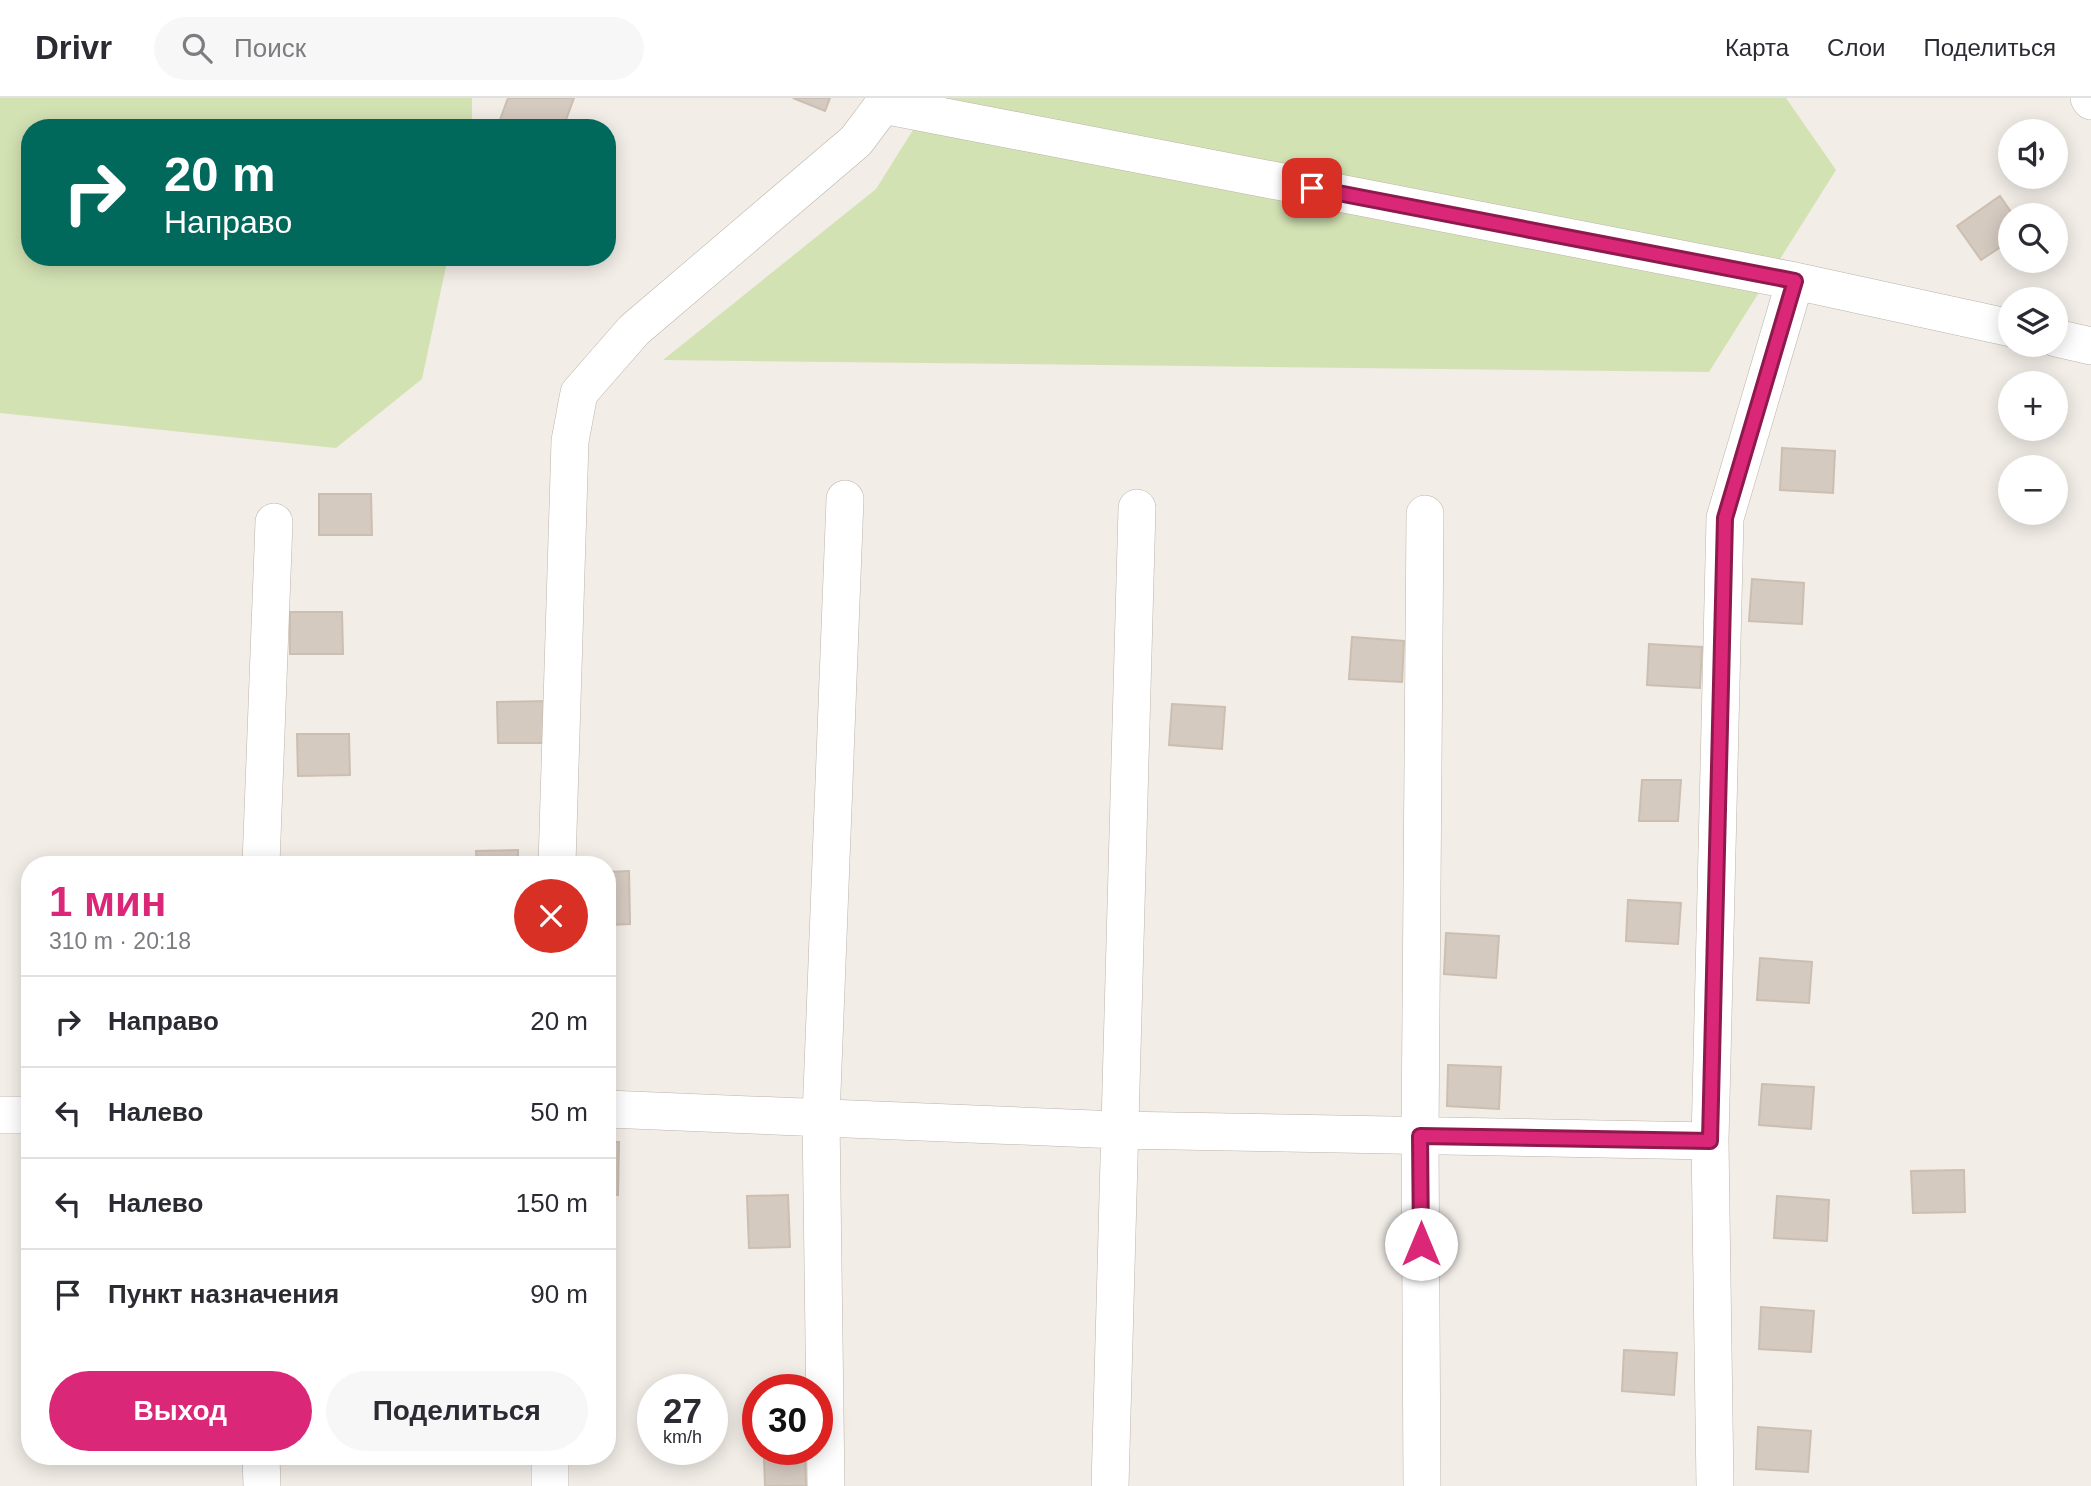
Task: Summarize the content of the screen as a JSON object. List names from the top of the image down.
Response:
{
  "page": {
    "header": "Drivr",
    "search": "Поиск",
    "nav": ["Карта", "Слои", "Поделиться"],
    "map_buttons": ["+", "−"],
    "turn": ["20 m", "Направо"],
    "heading": ["1 мин", "310 m · 20:18"],
    "list": [
      {
        "name": "Направо",
        "value": "20 m"
      },
      {
        "name": "Налево",
        "value": "50 m"
      },
      {
        "name": "Налево",
        "value": "150 m"
      },
      {
        "name": "Пункт назначения",
        "value": "90 m"
      }
    ],
    "buttons": ["Выход", "Поделиться"],
    "speed": "27 km/h",
    "limit": "30"
  }
}
